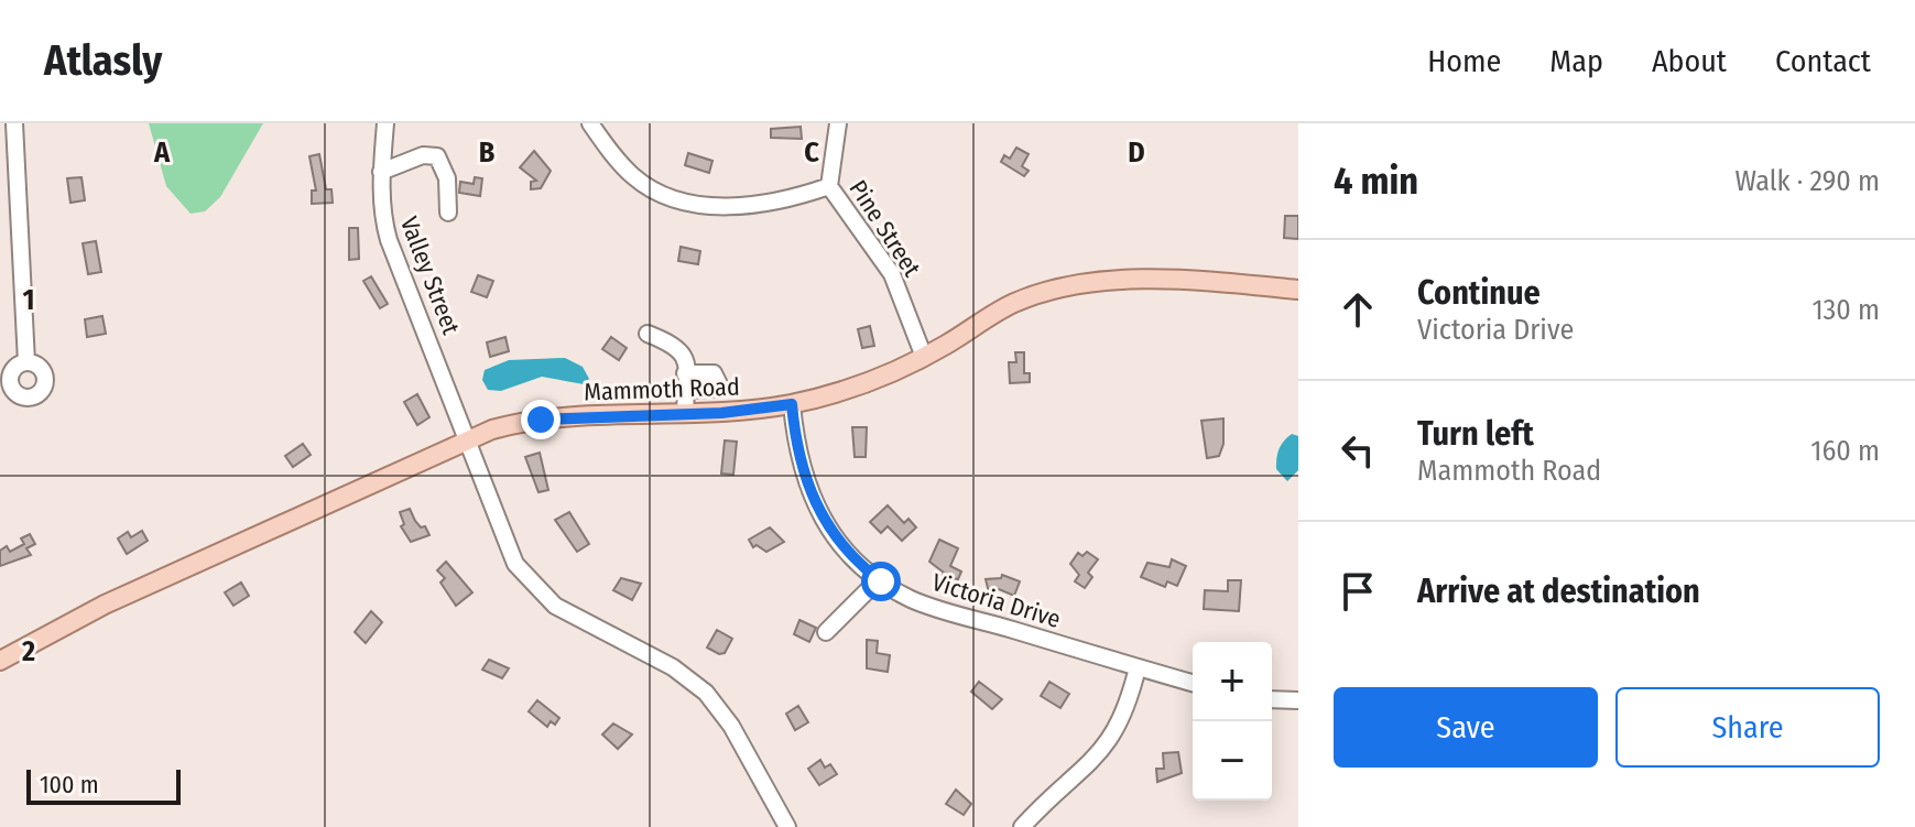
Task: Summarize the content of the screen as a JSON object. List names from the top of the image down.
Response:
{
  "streets": {
    "main road": ["Mammoth Road"],
    "street": ["Pine Street", "Valley Street", "Victoria Drive"]
  },
  "crossings": [
    ["Pine Street", "Mammoth Road"],
    ["Valley Street", "Mammoth Road"],
    ["Mammoth Road", "Victoria Drive"]
  ],
  "scale_bar": "100 m",
  "page": {
    "header": "Atlasly",
    "nav": [
      "Home",
      "Map",
      "About",
      "Contact"
    ],
    "heading": ["4 min", "Walk · 290 m"],
    "list": [
      ["Continue", "Victoria Drive", "130 m"],
      ["Turn left", "Mammoth Road", "160 m"],
      "Arrive at destination"
    ],
    "map_buttons": ["+", "−"],
    "buttons": ["Save", "Share"],
    "scale": "100 m"
  },
  "grid": {
    "columns": [
      "A",
      "B",
      "C",
      "D"
    ],
    "rows": ["1", "2"]
  }
}
